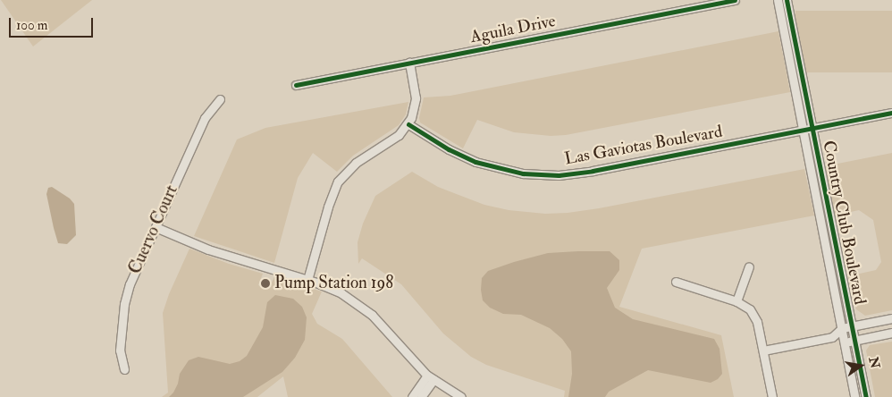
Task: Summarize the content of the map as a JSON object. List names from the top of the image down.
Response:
{
  "streets": {
    "street": [
      "Aguila Drive",
      "Las Gaviotas Boulevard",
      "Country Club Boulevard",
      "Cuervo Court"
    ]
  },
  "crossings": [
    ["Las Gaviotas Boulevard", "Country Club Boulevard"]
  ],
  "places": ["Pump Station 198"],
  "scale_bar": "100 m",
  "north": "right"
}
